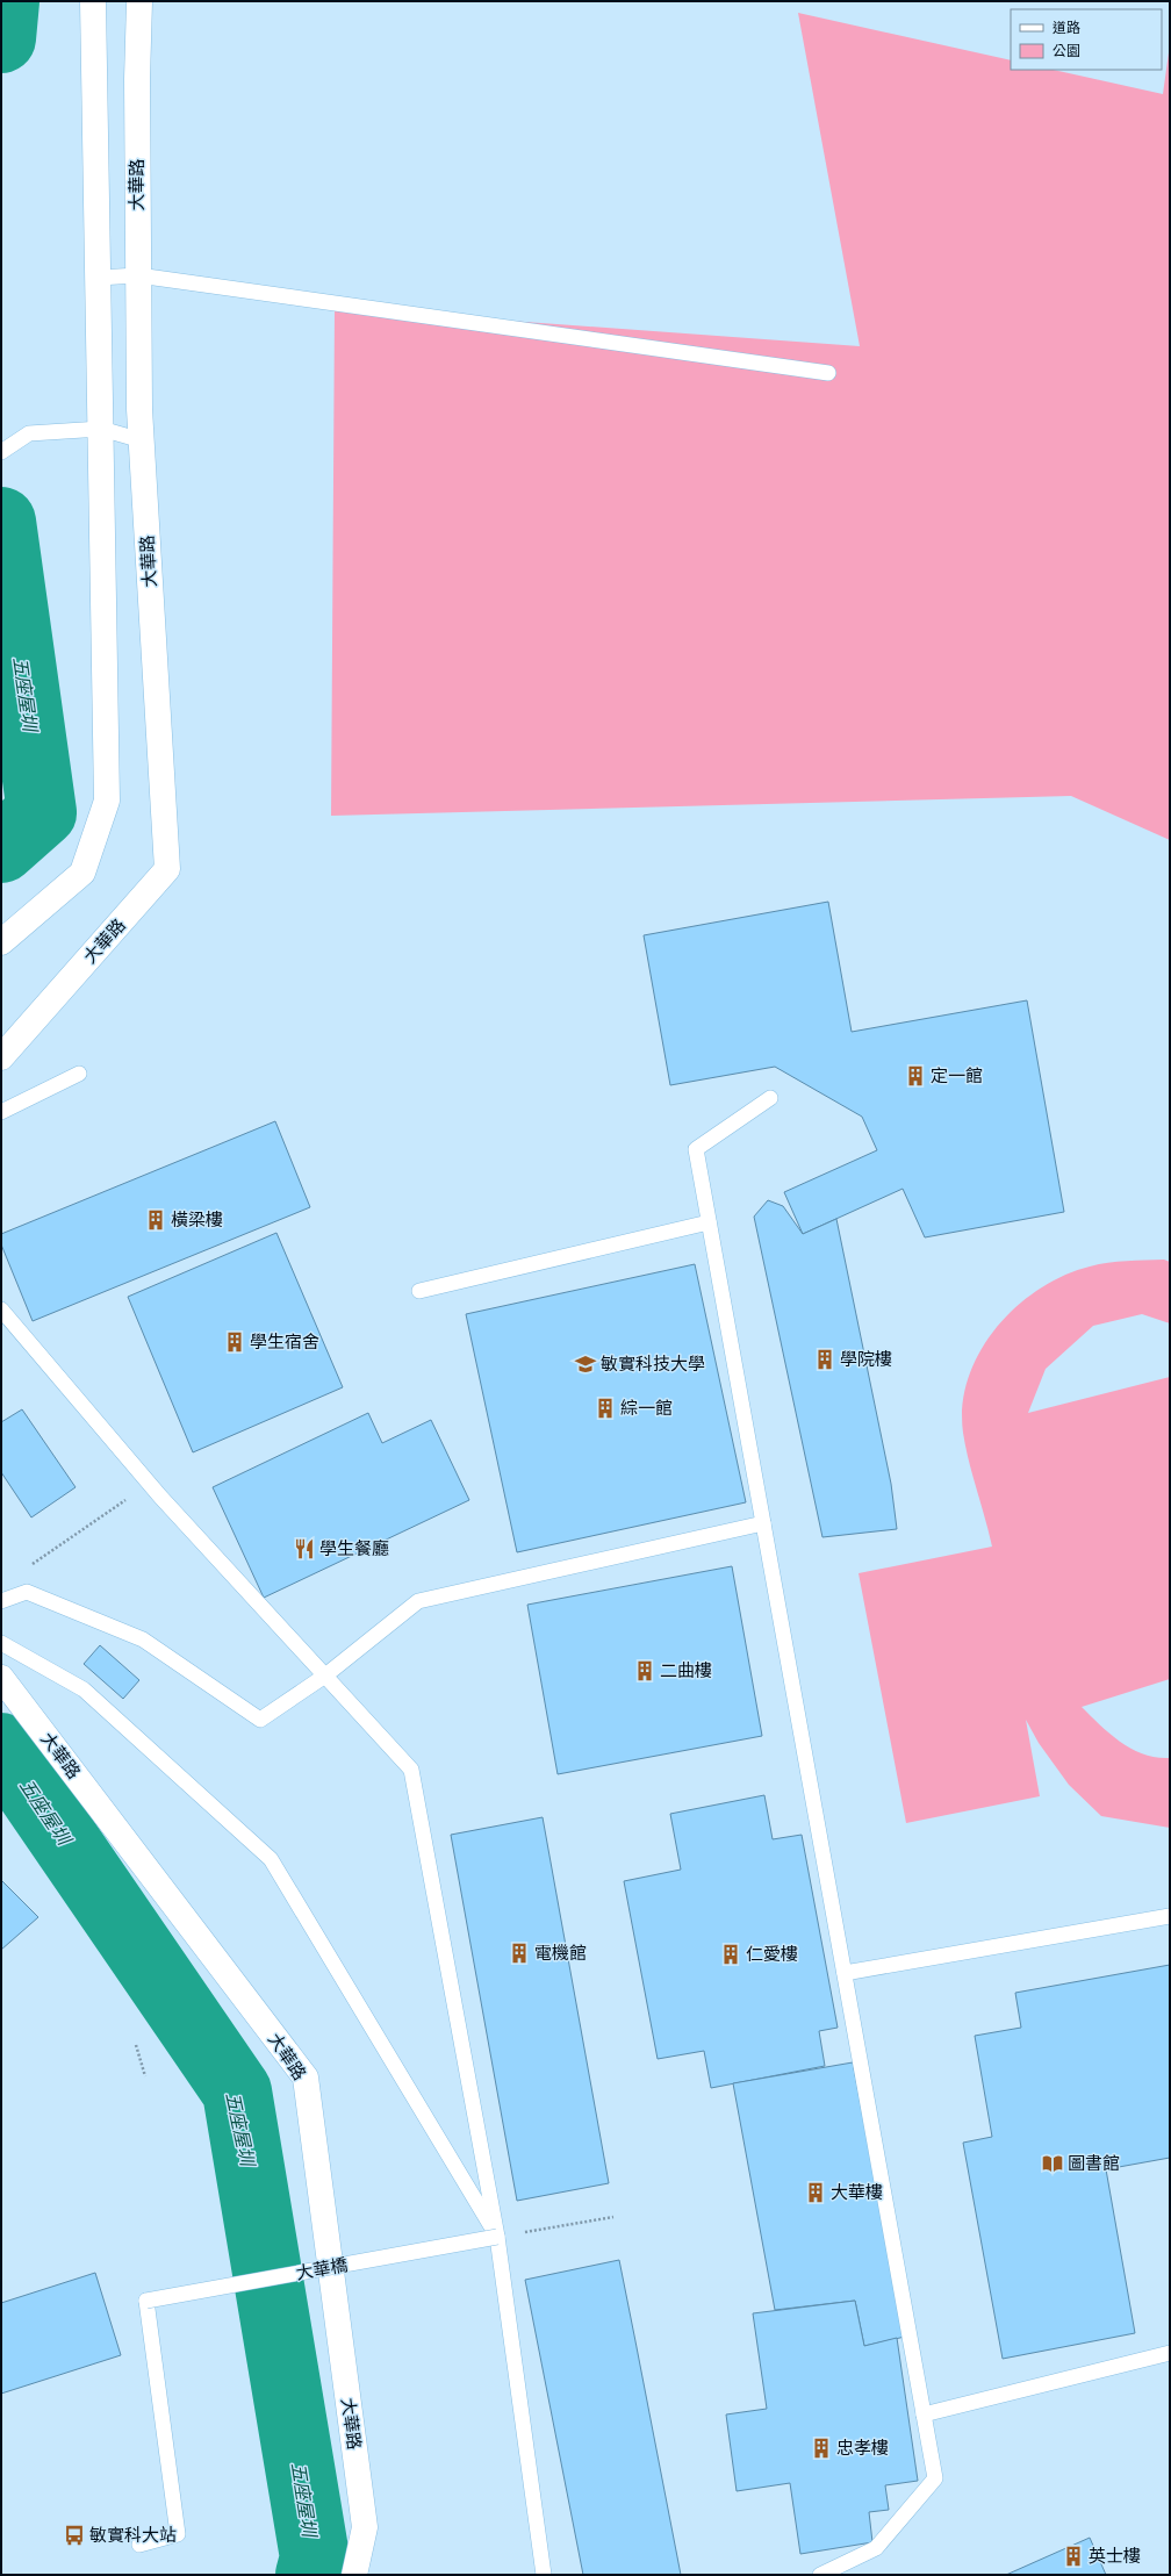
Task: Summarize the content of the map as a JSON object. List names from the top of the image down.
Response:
{
  "streets": {
    "street": ["大華路"],
    "lane": ["大華橋"]
  },
  "water": ["五座屋圳"],
  "places": {
    "building": [
      "定一館",
      "橫梁樓",
      "學生宿舍",
      "學院樓",
      "綜一館",
      "二曲樓",
      "電機館",
      "仁愛樓",
      "大華樓",
      "忠孝樓",
      "英士樓"
    ],
    "school or university": ["敏實科技大學"],
    "restaurant": ["學生餐廳"],
    "library": ["圖書館"],
    "bus stop": ["敏實科大站"]
  },
  "legend": ["道路", "公園"]
}
